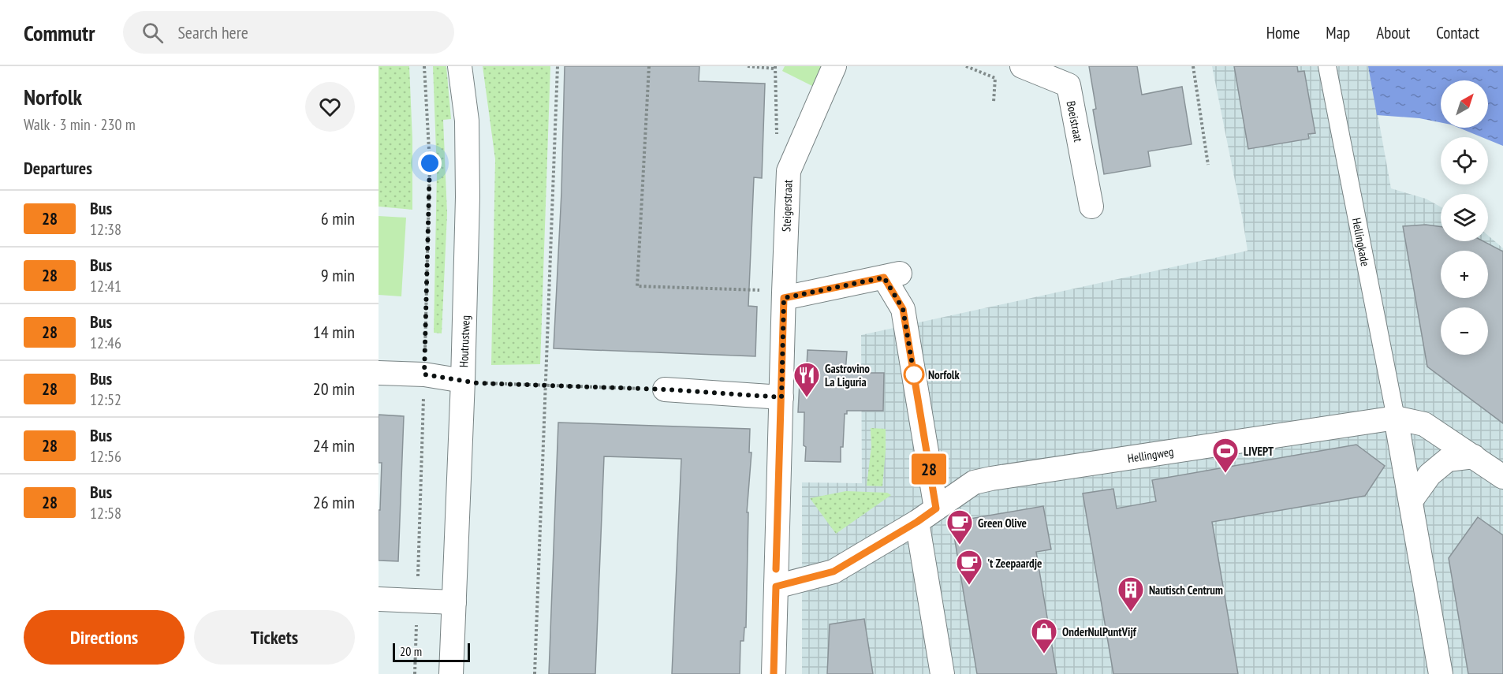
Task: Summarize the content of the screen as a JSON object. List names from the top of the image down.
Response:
{
  "streets": {
    "street": [
      "Boeistraat",
      "Steigerstraat",
      "Hellingkade",
      "Houtrustweg",
      "Hellingweg"
    ]
  },
  "crossings": [
    ["Steigerstraat", "Hellingweg"],
    ["Hellingkade", "Hellingweg"]
  ],
  "places": {
    "other": ["Norfolk"],
    "restaurant": ["Gastrovino La Liguria"],
    "sports": ["LIVEPT"],
    "cafe": ["Green Olive", "'t Zeepaardje"],
    "building": ["Nautisch Centrum"],
    "shop": ["OnderNulPuntVijf"]
  },
  "lines": ["bus line 28"],
  "scale_bar": "20 m",
  "north": "top right",
  "page": {
    "header": "Commutr",
    "search": "Search here",
    "nav": [
      "Home",
      "Map",
      "About",
      "Contact"
    ],
    "heading": [
      ["Norfolk", "Walk · 3 min · 230 m"],
      "Departures"
    ],
    "on_map": "28",
    "map_buttons": ["+", "−"],
    "list": [
      {
        "mark": "28",
        "name": "Bus",
        "note": "12:38",
        "value": "6 min"
      },
      {
        "mark": "28",
        "name": "Bus",
        "note": "12:41",
        "value": "9 min"
      },
      {
        "mark": "28",
        "name": "Bus",
        "note": "12:46",
        "value": "14 min"
      },
      {
        "mark": "28",
        "name": "Bus",
        "note": "12:52",
        "value": "20 min"
      },
      {
        "mark": "28",
        "name": "Bus",
        "note": "12:56",
        "value": "24 min"
      },
      {
        "mark": "28",
        "name": "Bus",
        "note": "12:58",
        "value": "26 min"
      }
    ],
    "buttons": ["Directions", "Tickets"],
    "scale": "20 m"
  }
}
